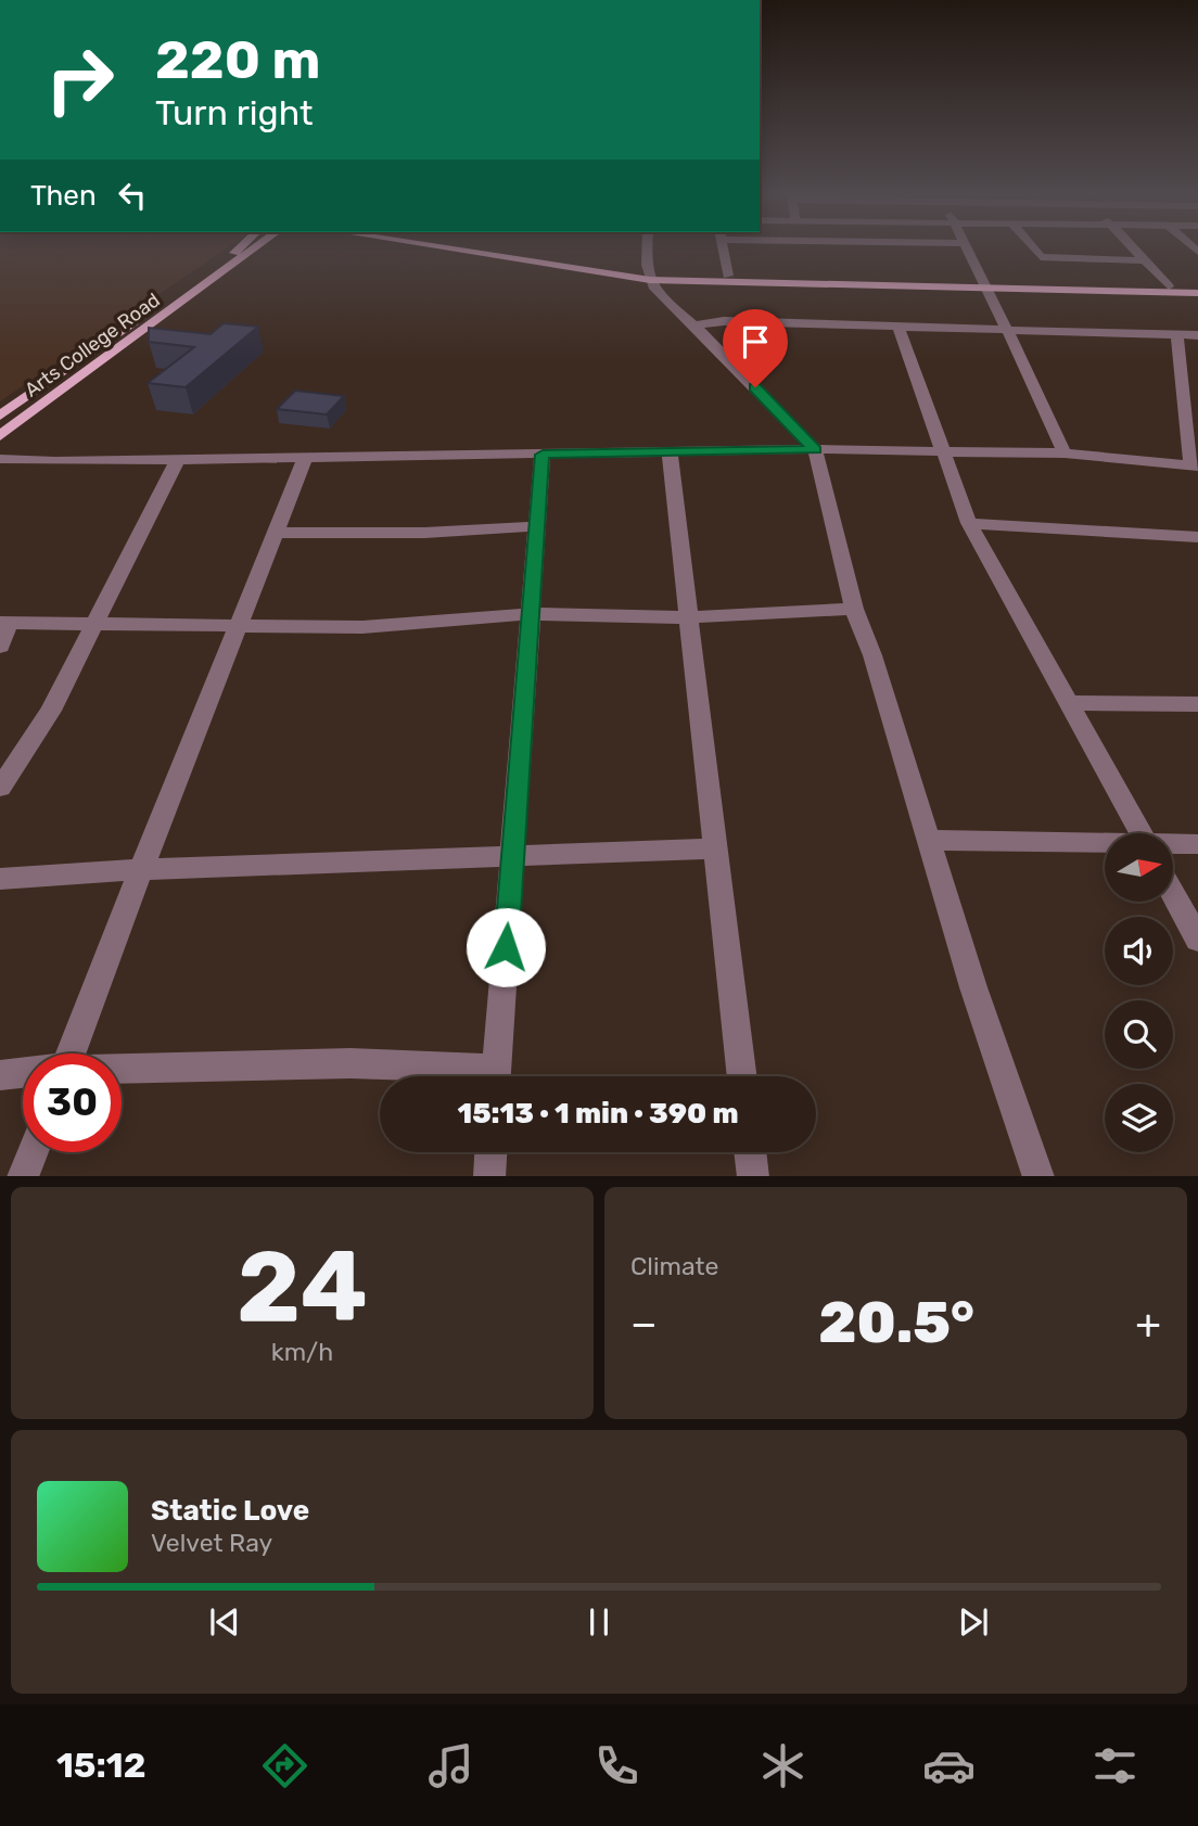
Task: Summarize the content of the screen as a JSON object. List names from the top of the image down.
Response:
{
  "streets": {
    "main road": ["Arts College Road"]
  },
  "north": "right",
  "page": {
    "turn": ["220 m", "Turn right"],
    "then": "Then",
    "limit": "30",
    "trip": "15:13 · 1 min · 390 m",
    "tile": [
      ["24", "km/h"],
      "Climate"
    ],
    "heat": ["−", "20.5°", "+"],
    "song": ["Static Love", "Velvet Ray"],
    "tabs": "15:12"
  }
}
